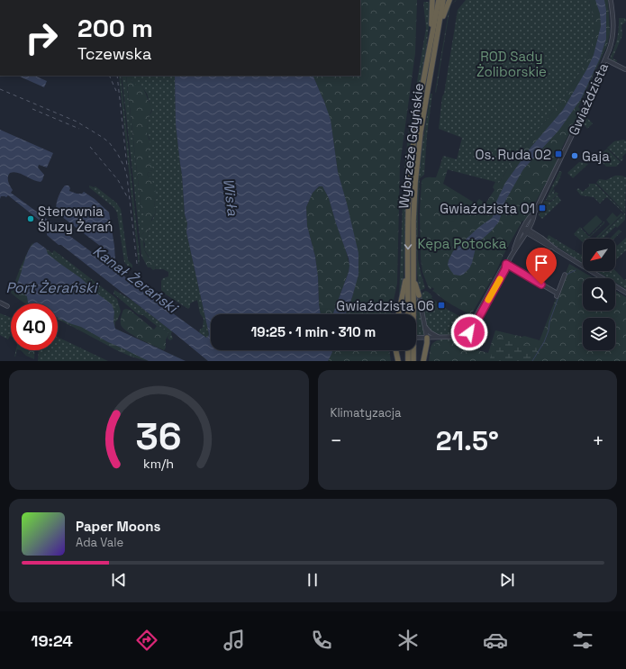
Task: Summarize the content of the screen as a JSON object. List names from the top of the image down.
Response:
{
  "streets": {
    "highway": ["Wybrzeże Gdyńskie"],
    "street": ["Gwiaździsta"]
  },
  "water": ["Wisła", "Kanał Żerański", "Port Żerański"],
  "parks": ["ROD Sady Żoliborskie", "Kępa Potocka"],
  "places": {
    "transit": ["Os. Ruda 02", "Gwiaździsta 01", "Gwiaździsta 06"],
    "other": ["Gaja", "Sterownia Śluzy Żerań"]
  },
  "north": "bottom left",
  "page": {
    "turn": ["200 m", "Tczewska"],
    "limit": "40",
    "trip": "19:25 · 1 min · 310 m",
    "tile": "Klimatyzacja",
    "heat": ["−", "21.5°", "+"],
    "song": ["Paper Moons", "Ada Vale"],
    "tabs": "19:24",
    "gauge": ["36", "km/h"]
  }
}
